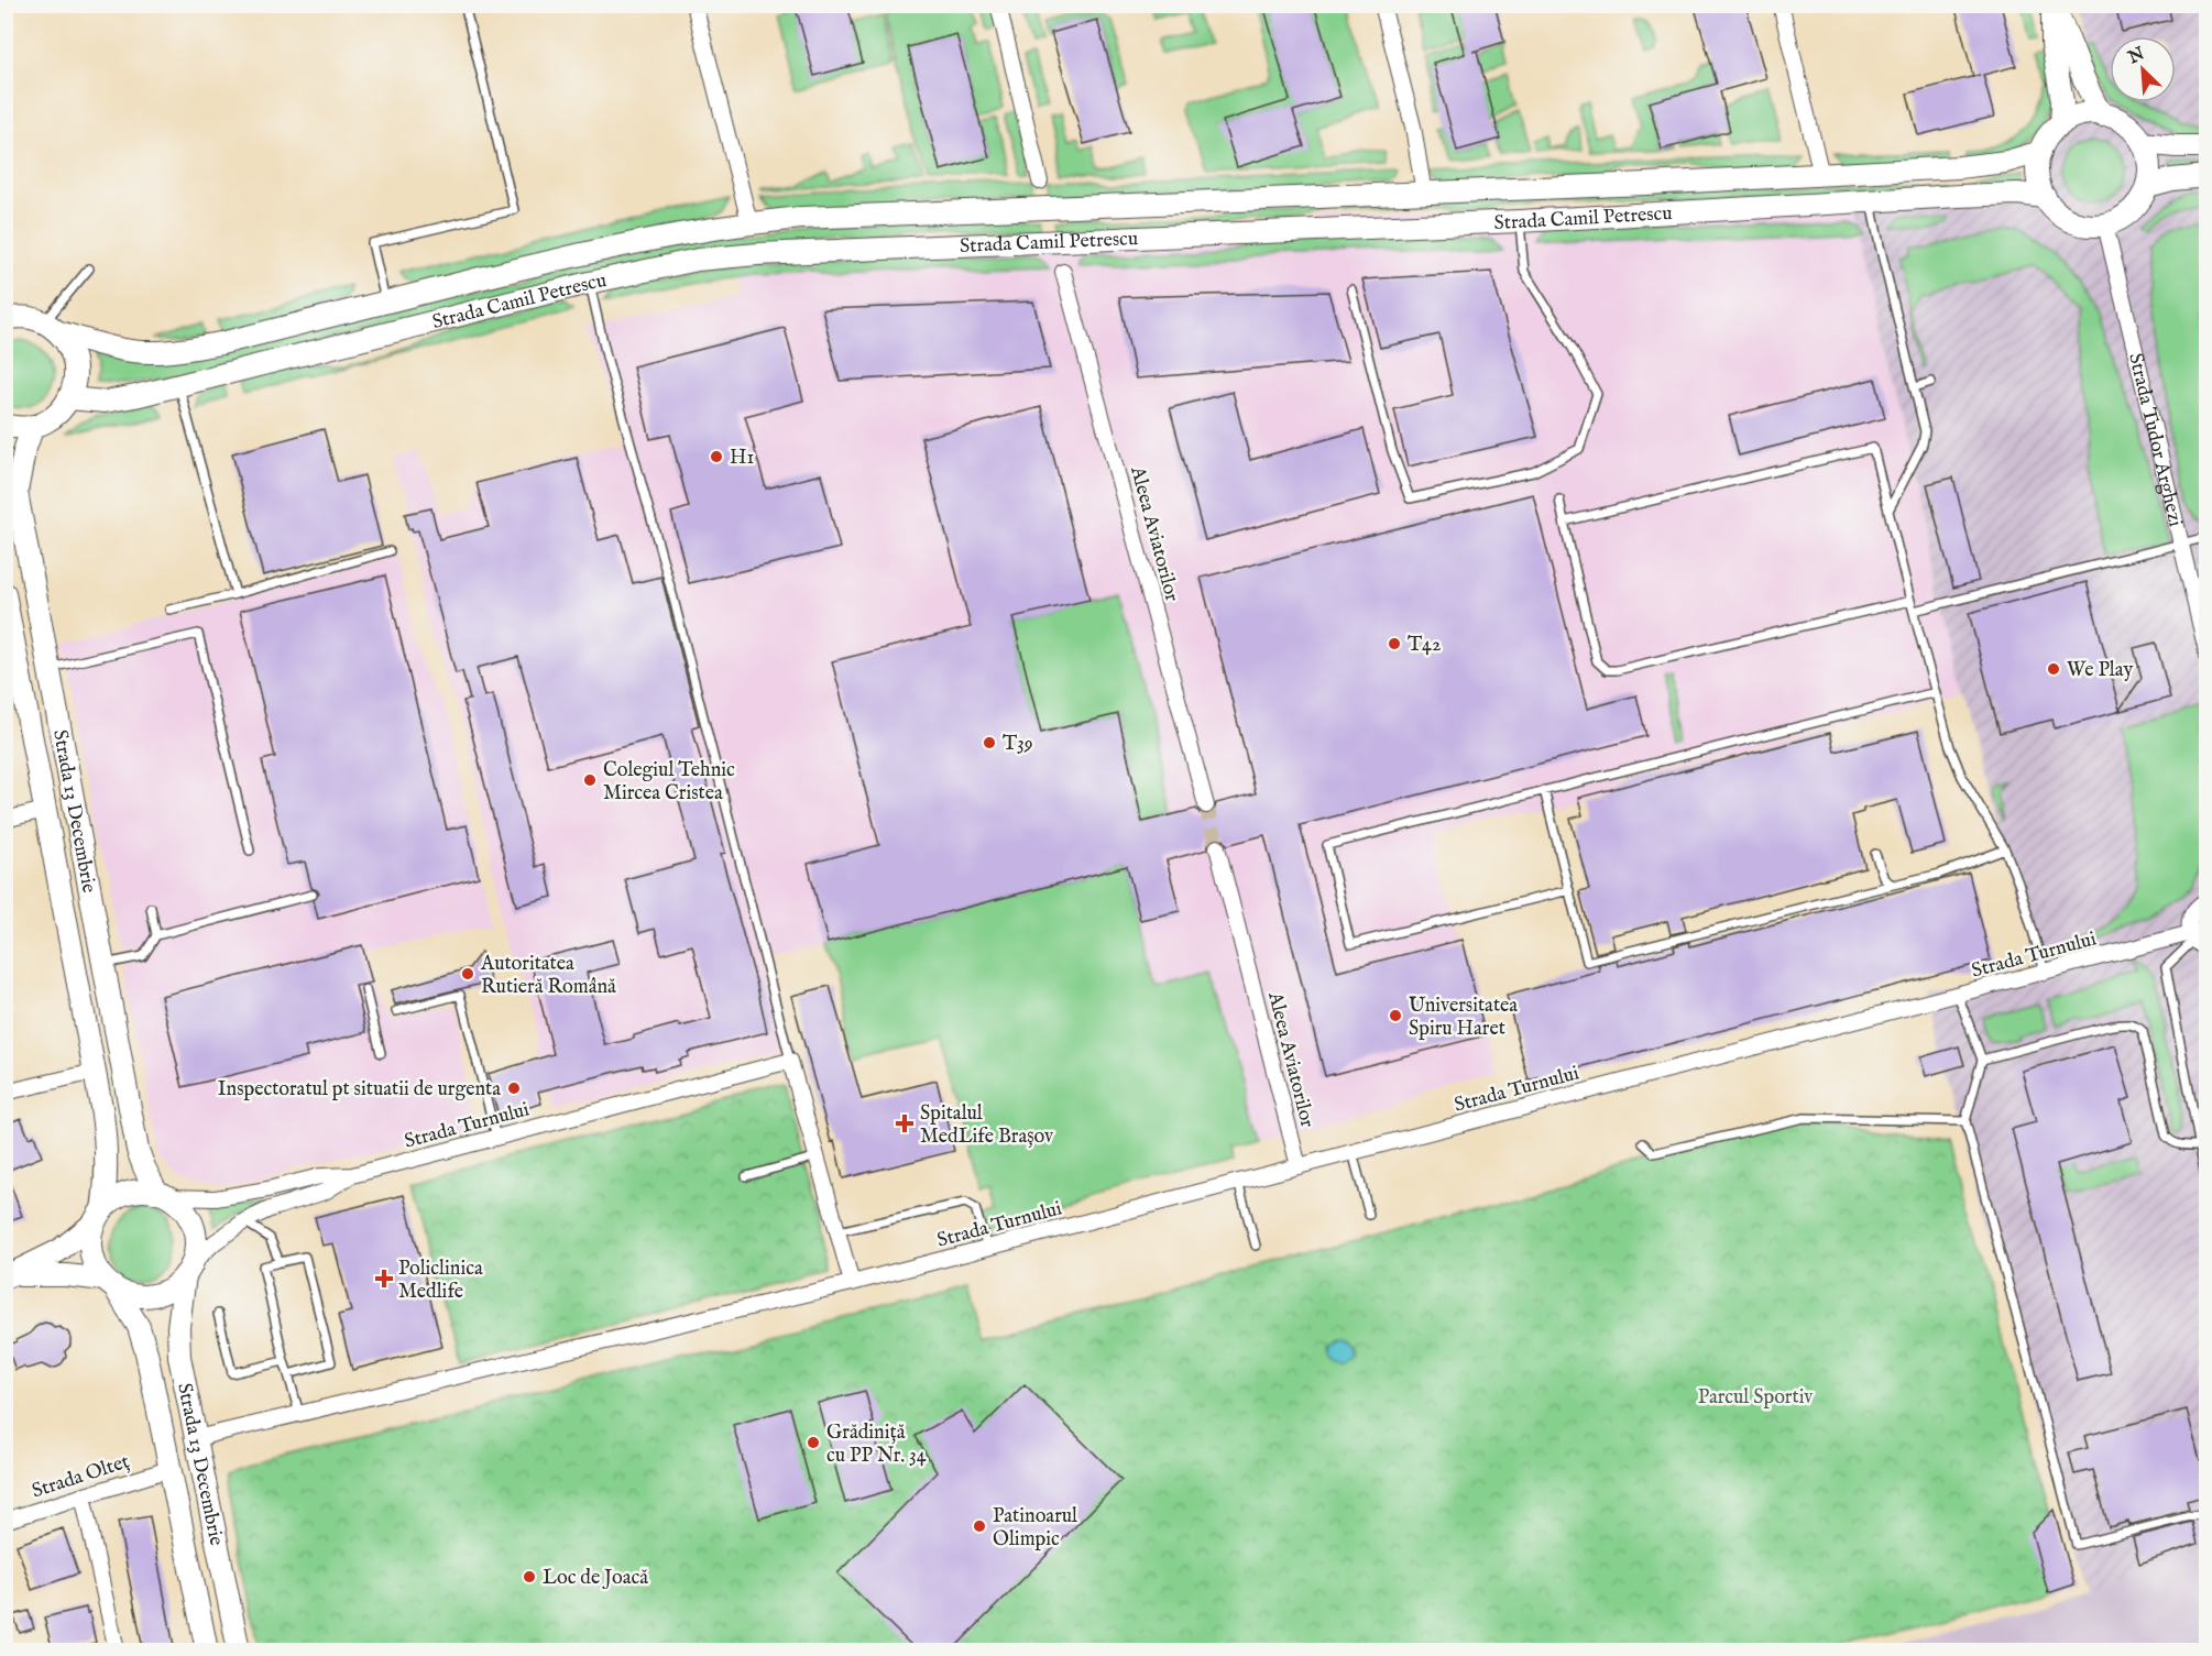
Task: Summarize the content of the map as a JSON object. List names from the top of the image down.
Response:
{
  "streets": {
    "street": [
      "Strada Camil Petrescu",
      "Strada Tudor Arghezi",
      "Aleea Aviatorilor",
      "Strada 13 Decembrie",
      "Strada Turnului",
      "Strada Olteț"
    ]
  },
  "crossings": [
    ["Strada Camil Petrescu", "Strada Tudor Arghezi"],
    ["Aleea Aviatorilor", "Strada Turnului"],
    ["Strada 13 Decembrie", "Strada Turnului"],
    ["Strada 13 Decembrie", "Strada Olteț"]
  ],
  "parks": ["Parcul Sportiv"],
  "places": {
    "other": [
      "H1",
      "T42",
      "We Play",
      "T39",
      "Colegiul Tehnic Mircea Cristea",
      "Autoritatea Rutieră Română",
      "Universitatea Spiru Haret",
      "Inspectoratul pt situatii de urgenta",
      "Grădiniță cu PP Nr. 34",
      "Patinoarul Olimpic",
      "Loc de Joacă"
    ],
    "health": ["Spitalul MedLife Brașov", "Policlinica Medlife"]
  },
  "north": "top left"
}
